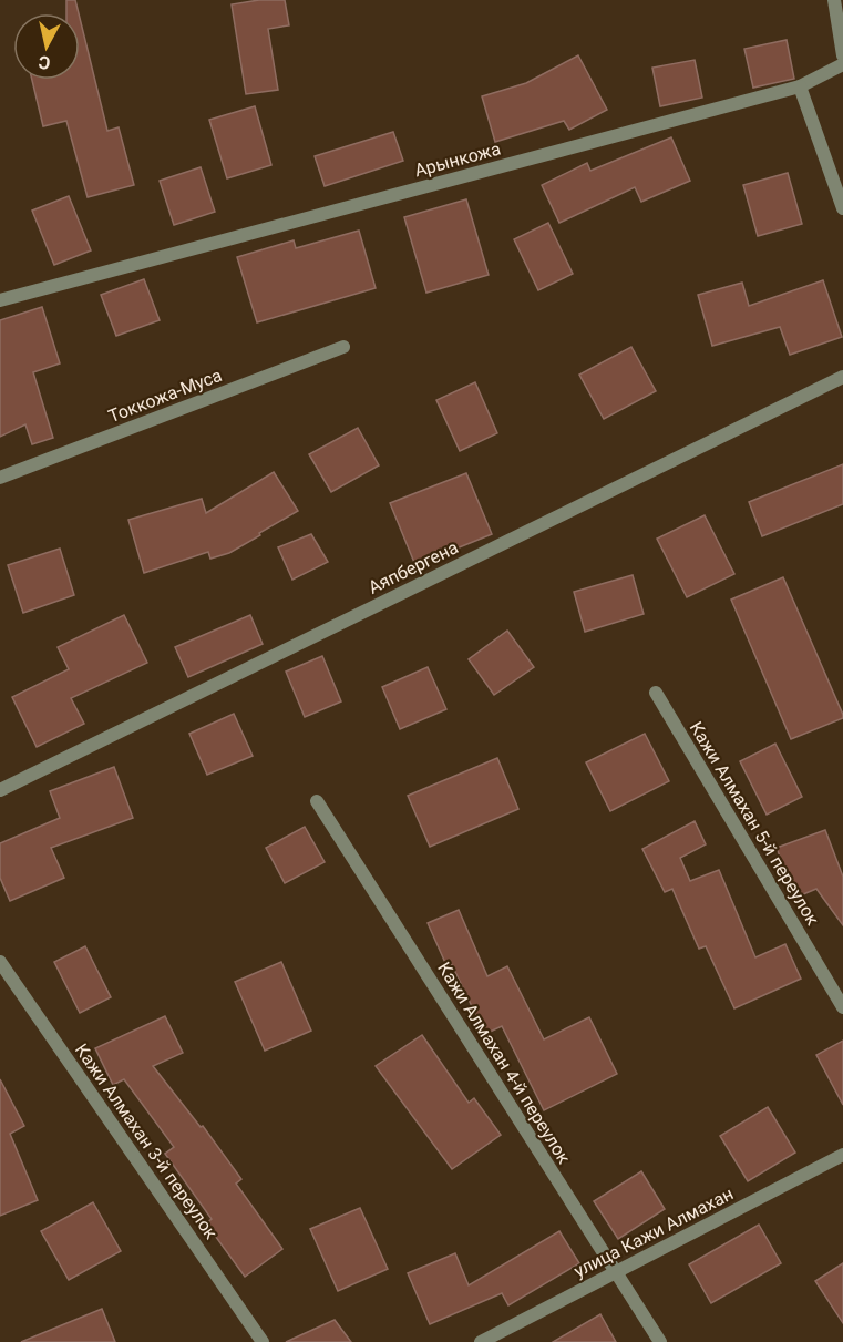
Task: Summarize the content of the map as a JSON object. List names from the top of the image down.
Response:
{
  "streets": {
    "street": [
      "Арынкожа",
      "Токкожа-Муса",
      "Аяпбергена",
      "Кажи Алмахан 5-й переулок",
      "Кажи Алмахан 4-й переулок",
      "Кажи Алмахан 3-й переулок",
      "улица Кажи Алмахан"
    ]
  },
  "crossings": [
    ["Кажи Алмахан 4-й переулок", "улица Кажи Алмахан"]
  ],
  "north": "bottom"
}
